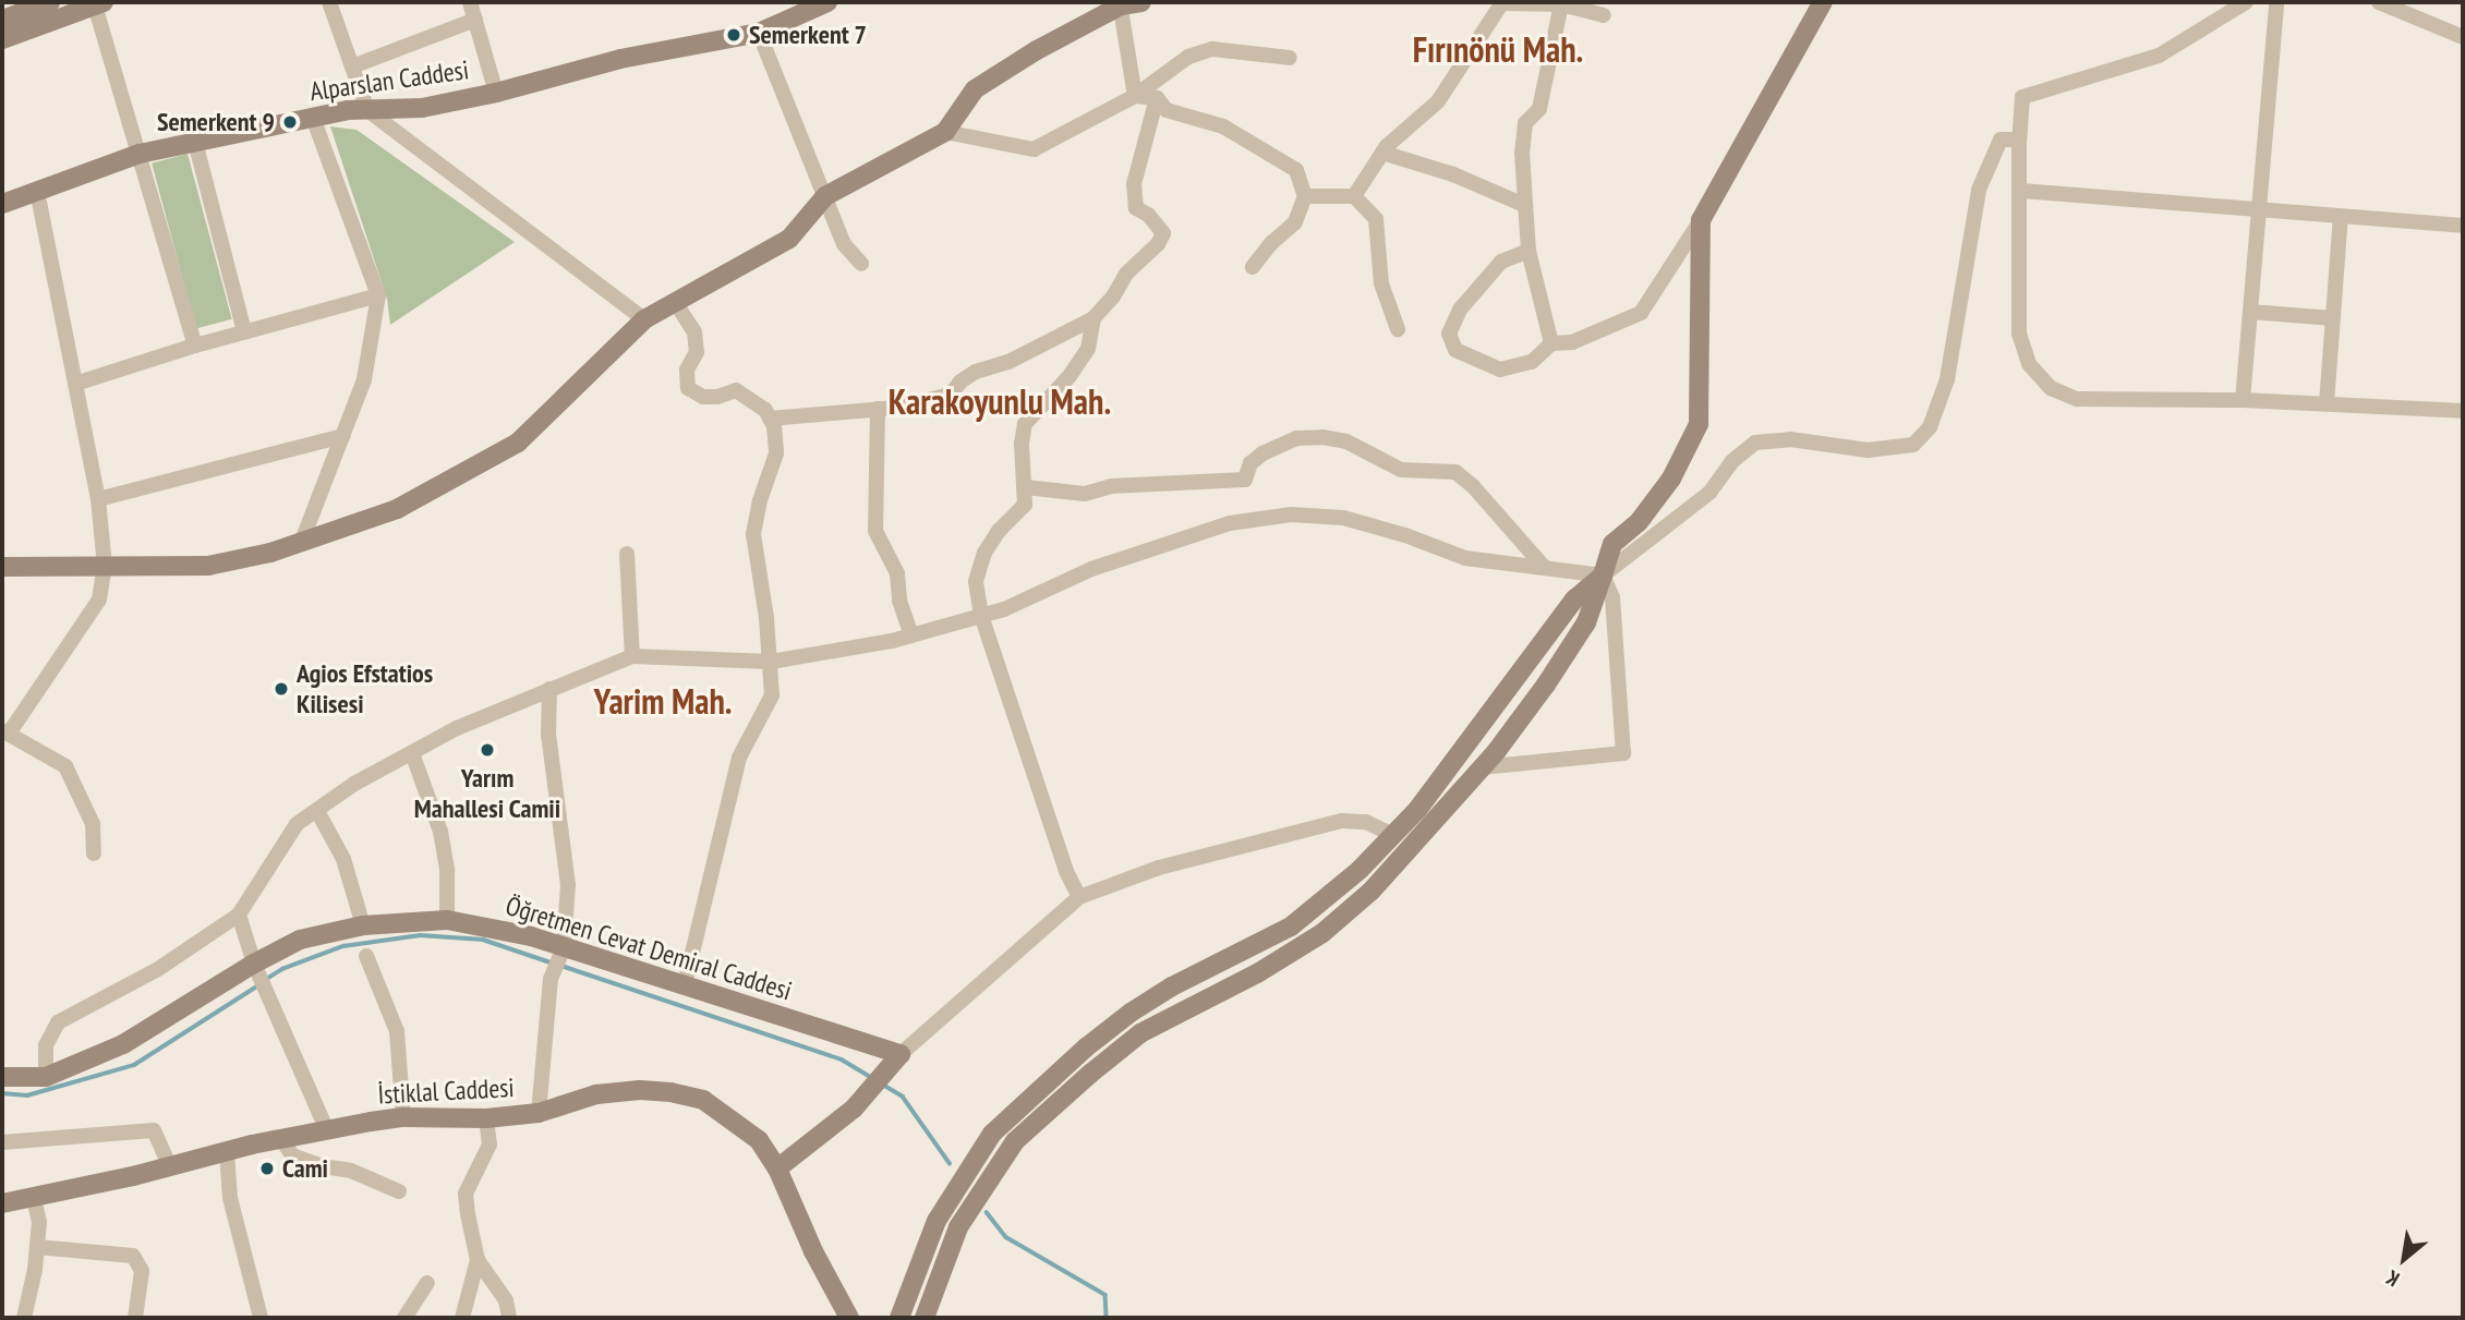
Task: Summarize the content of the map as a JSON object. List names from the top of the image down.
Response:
{
  "streets": {
    "main road": ["Alparslan Caddesi", "Öğretmen Cevat Demiral Caddesi", "İstiklal Caddesi"]
  },
  "districts": ["Fırınönü Mah.", "Karakoyunlu Mah.", "Yarim Mah."],
  "places": [
    "Semerkent 7",
    "Semerkent 9",
    "Agios Efstatios Kilisesi",
    "Yarım Mahallesi Camii",
    "Cami"
  ],
  "north": "bottom left"
}
